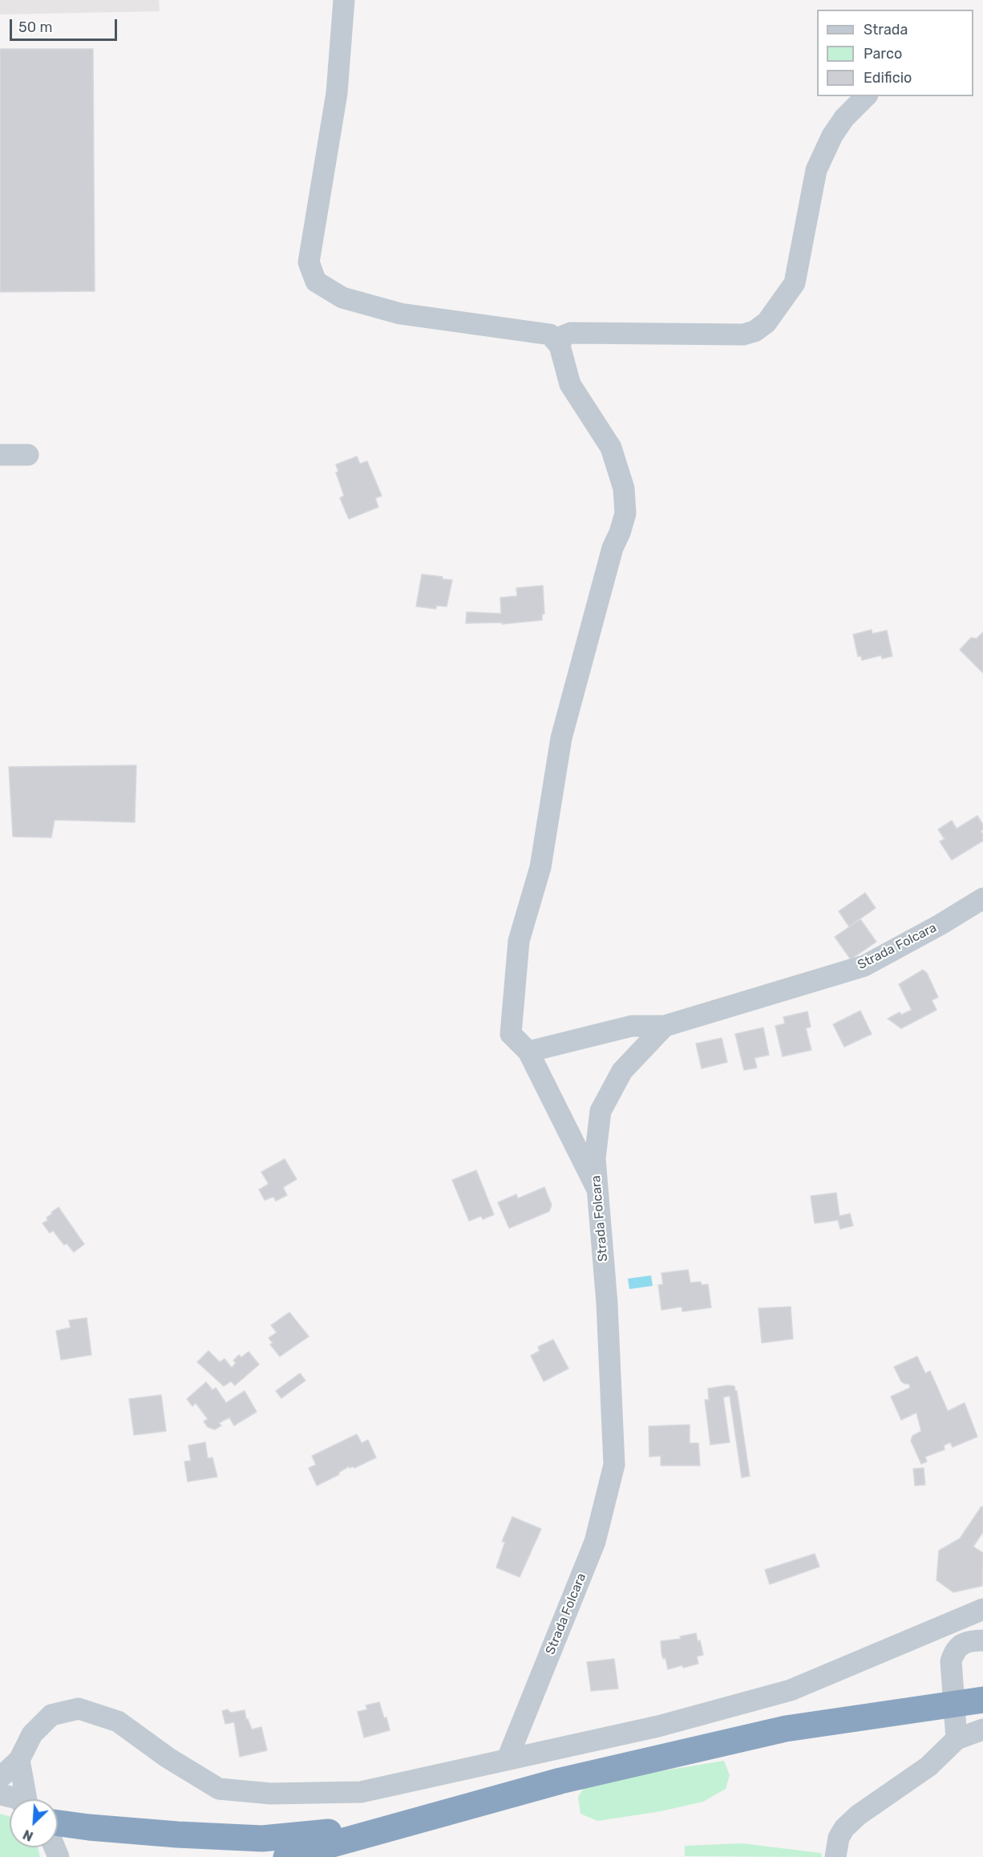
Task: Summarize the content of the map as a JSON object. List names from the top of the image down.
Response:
{
  "streets": {
    "street": ["Strada Folcara"]
  },
  "legend": ["Strada", "Parco", "Edificio"],
  "scale_bar": "50 m",
  "north": "bottom left"
}
